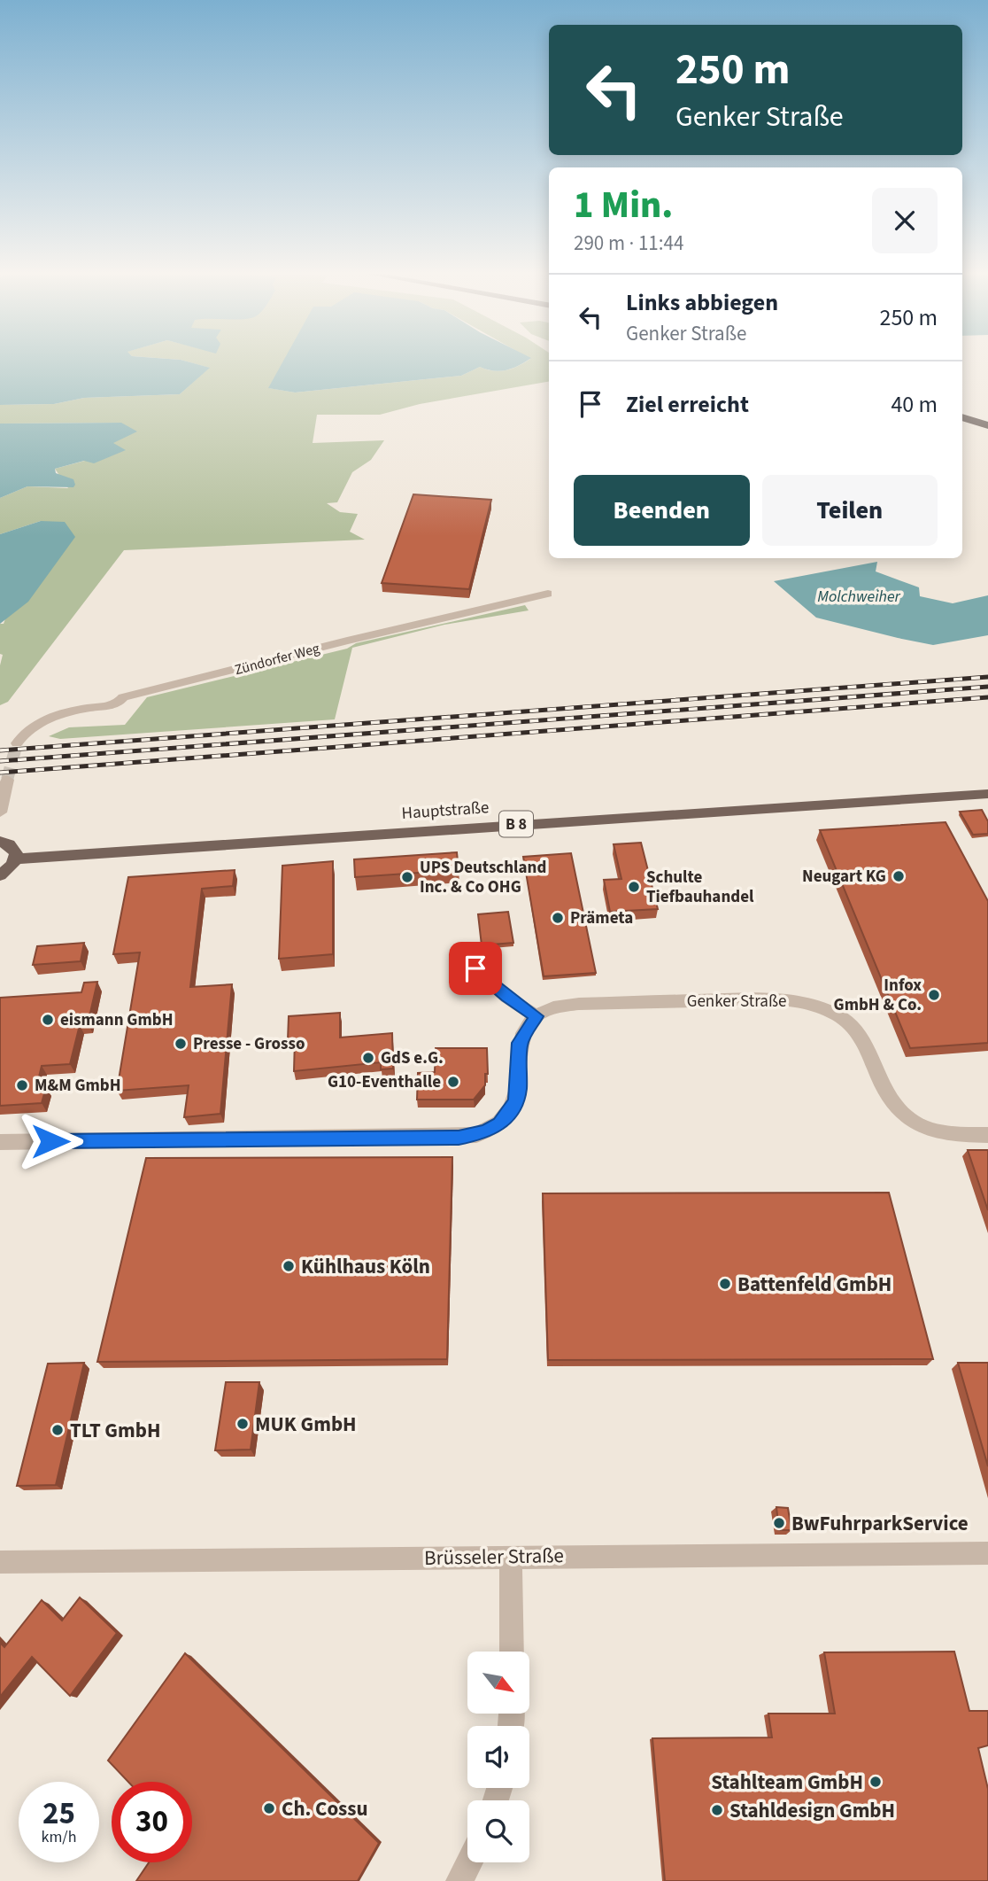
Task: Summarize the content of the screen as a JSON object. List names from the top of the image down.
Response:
{
  "streets": {
    "main road": ["Hauptstraße", "B 8"],
    "street": ["Zündorfer Weg", "Genker Straße", "Brüsseler Straße"]
  },
  "water": ["Molchweiher"],
  "places": [
    "Neugart KG",
    "UPS Deutschland Inc. & Co OHG",
    "Schulte Tiefbauhandel",
    "Prämeta",
    "Infox GmbH & Co.",
    "eismann GmbH",
    "Presse - Grosso",
    "GdS e.G.",
    "G10-Eventhalle",
    "M&M GmbH",
    "Kühlhaus Köln",
    "Battenfeld GmbH",
    "MUK GmbH",
    "TLT GmbH",
    "BwFuhrparkService",
    "Stahlteam GmbH",
    "Ch. Cossu",
    "Stahldesign GmbH"
  ],
  "north": "bottom right",
  "page": {
    "turn": ["250 m", "Genker Straße"],
    "heading": ["1 Min.", "290 m · 11:44"],
    "list": [
      {
        "name": "Links abbiegen",
        "note": "Genker Straße",
        "value": "250 m"
      },
      {
        "name": "Ziel erreicht",
        "value": "40 m"
      }
    ],
    "buttons": ["Beenden", "Teilen"],
    "speed": "25 km/h",
    "limit": "30"
  }
}
